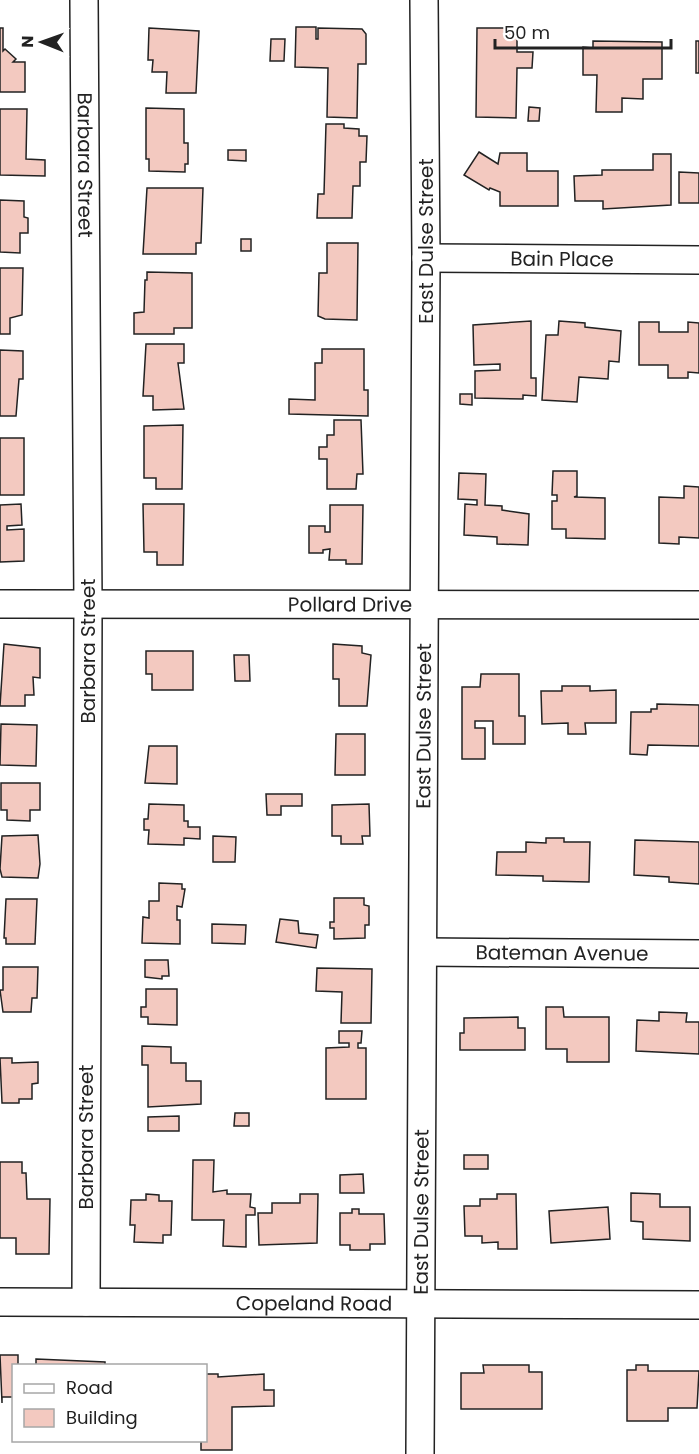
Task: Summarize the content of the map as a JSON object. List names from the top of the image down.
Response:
{
  "streets": {
    "street": [
      "Barbara Street",
      "East Dulse Street",
      "Bain Place",
      "Pollard Drive",
      "Bateman Avenue",
      "Copeland Road"
    ]
  },
  "crossings": [
    ["Barbara Street", "Pollard Drive"],
    ["Barbara Street", "Copeland Road"],
    ["East Dulse Street", "Bain Place"],
    ["East Dulse Street", "Pollard Drive"],
    ["East Dulse Street", "Bateman Avenue"],
    ["East Dulse Street", "Copeland Road"]
  ],
  "legend": ["Road", "Building"],
  "scale_bar": "50 m",
  "north": "left"
}
